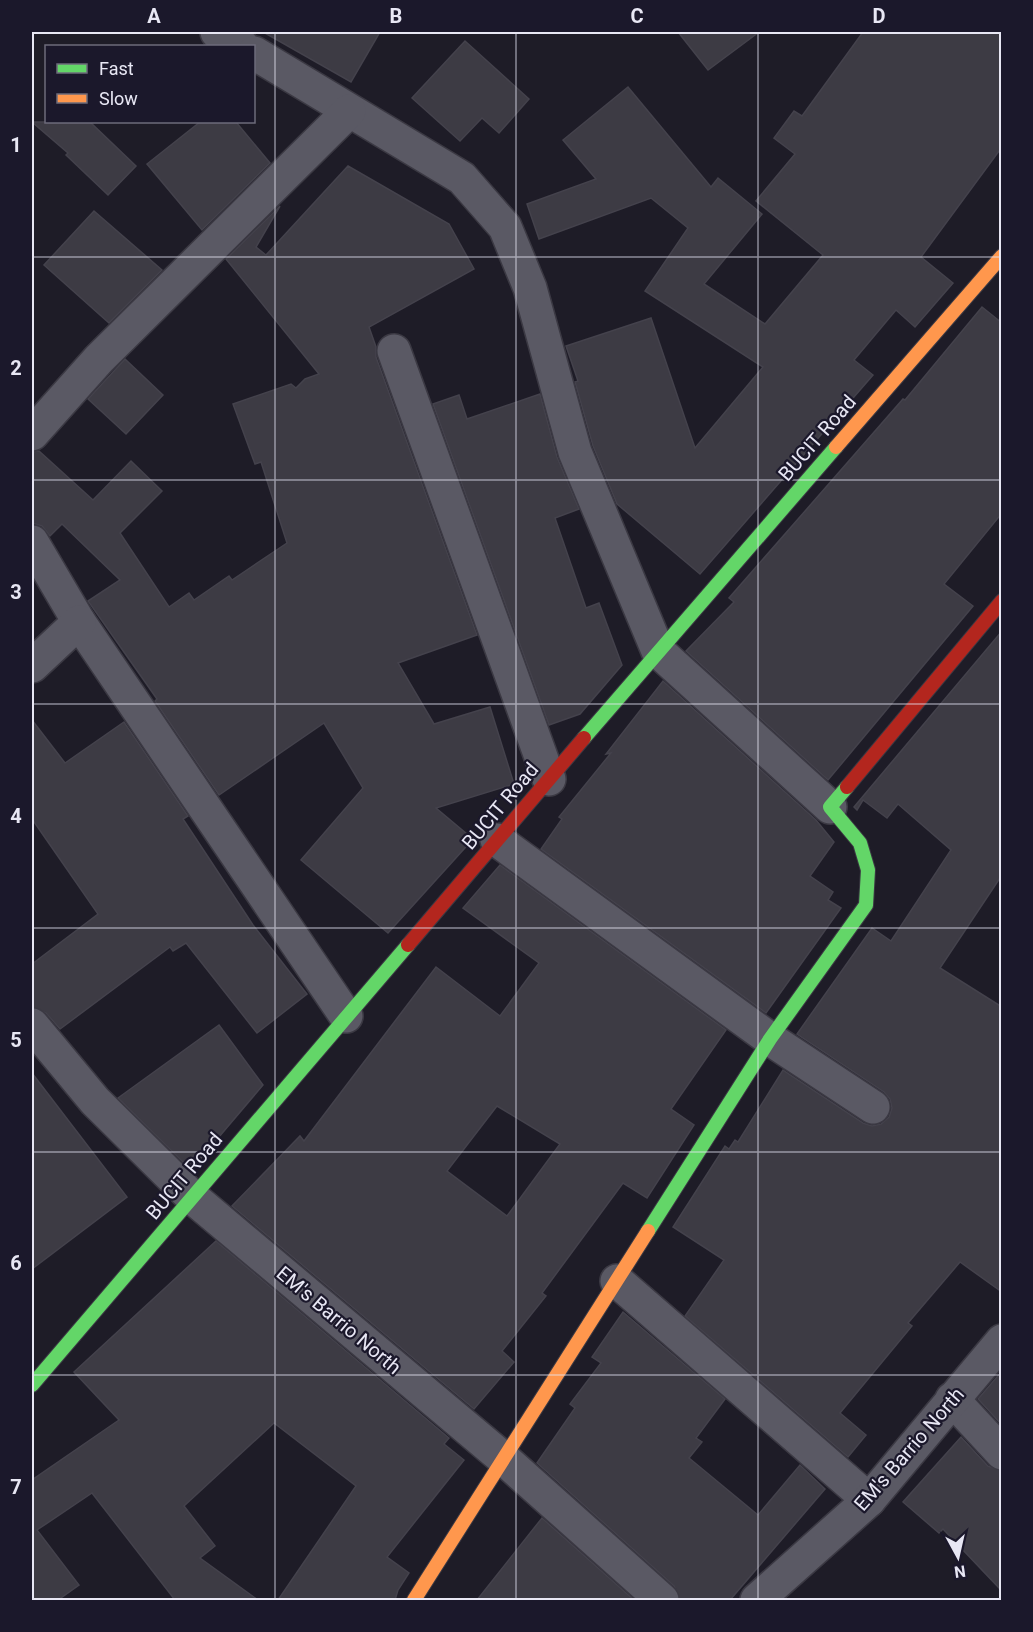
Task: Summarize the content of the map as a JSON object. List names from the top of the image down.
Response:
{
  "streets": {
    "street": ["BUCIT Road", "EM's Barrio North"]
  },
  "crossings": [
    ["BUCIT Road", "EM's Barrio North"]
  ],
  "legend": ["Fast", "Slow"],
  "north": "bottom",
  "grid": {
    "columns": [
      "A",
      "B",
      "C",
      "D"
    ],
    "rows": [
      "1",
      "2",
      "3",
      "4",
      "5",
      "6",
      "7"
    ]
  }
}
